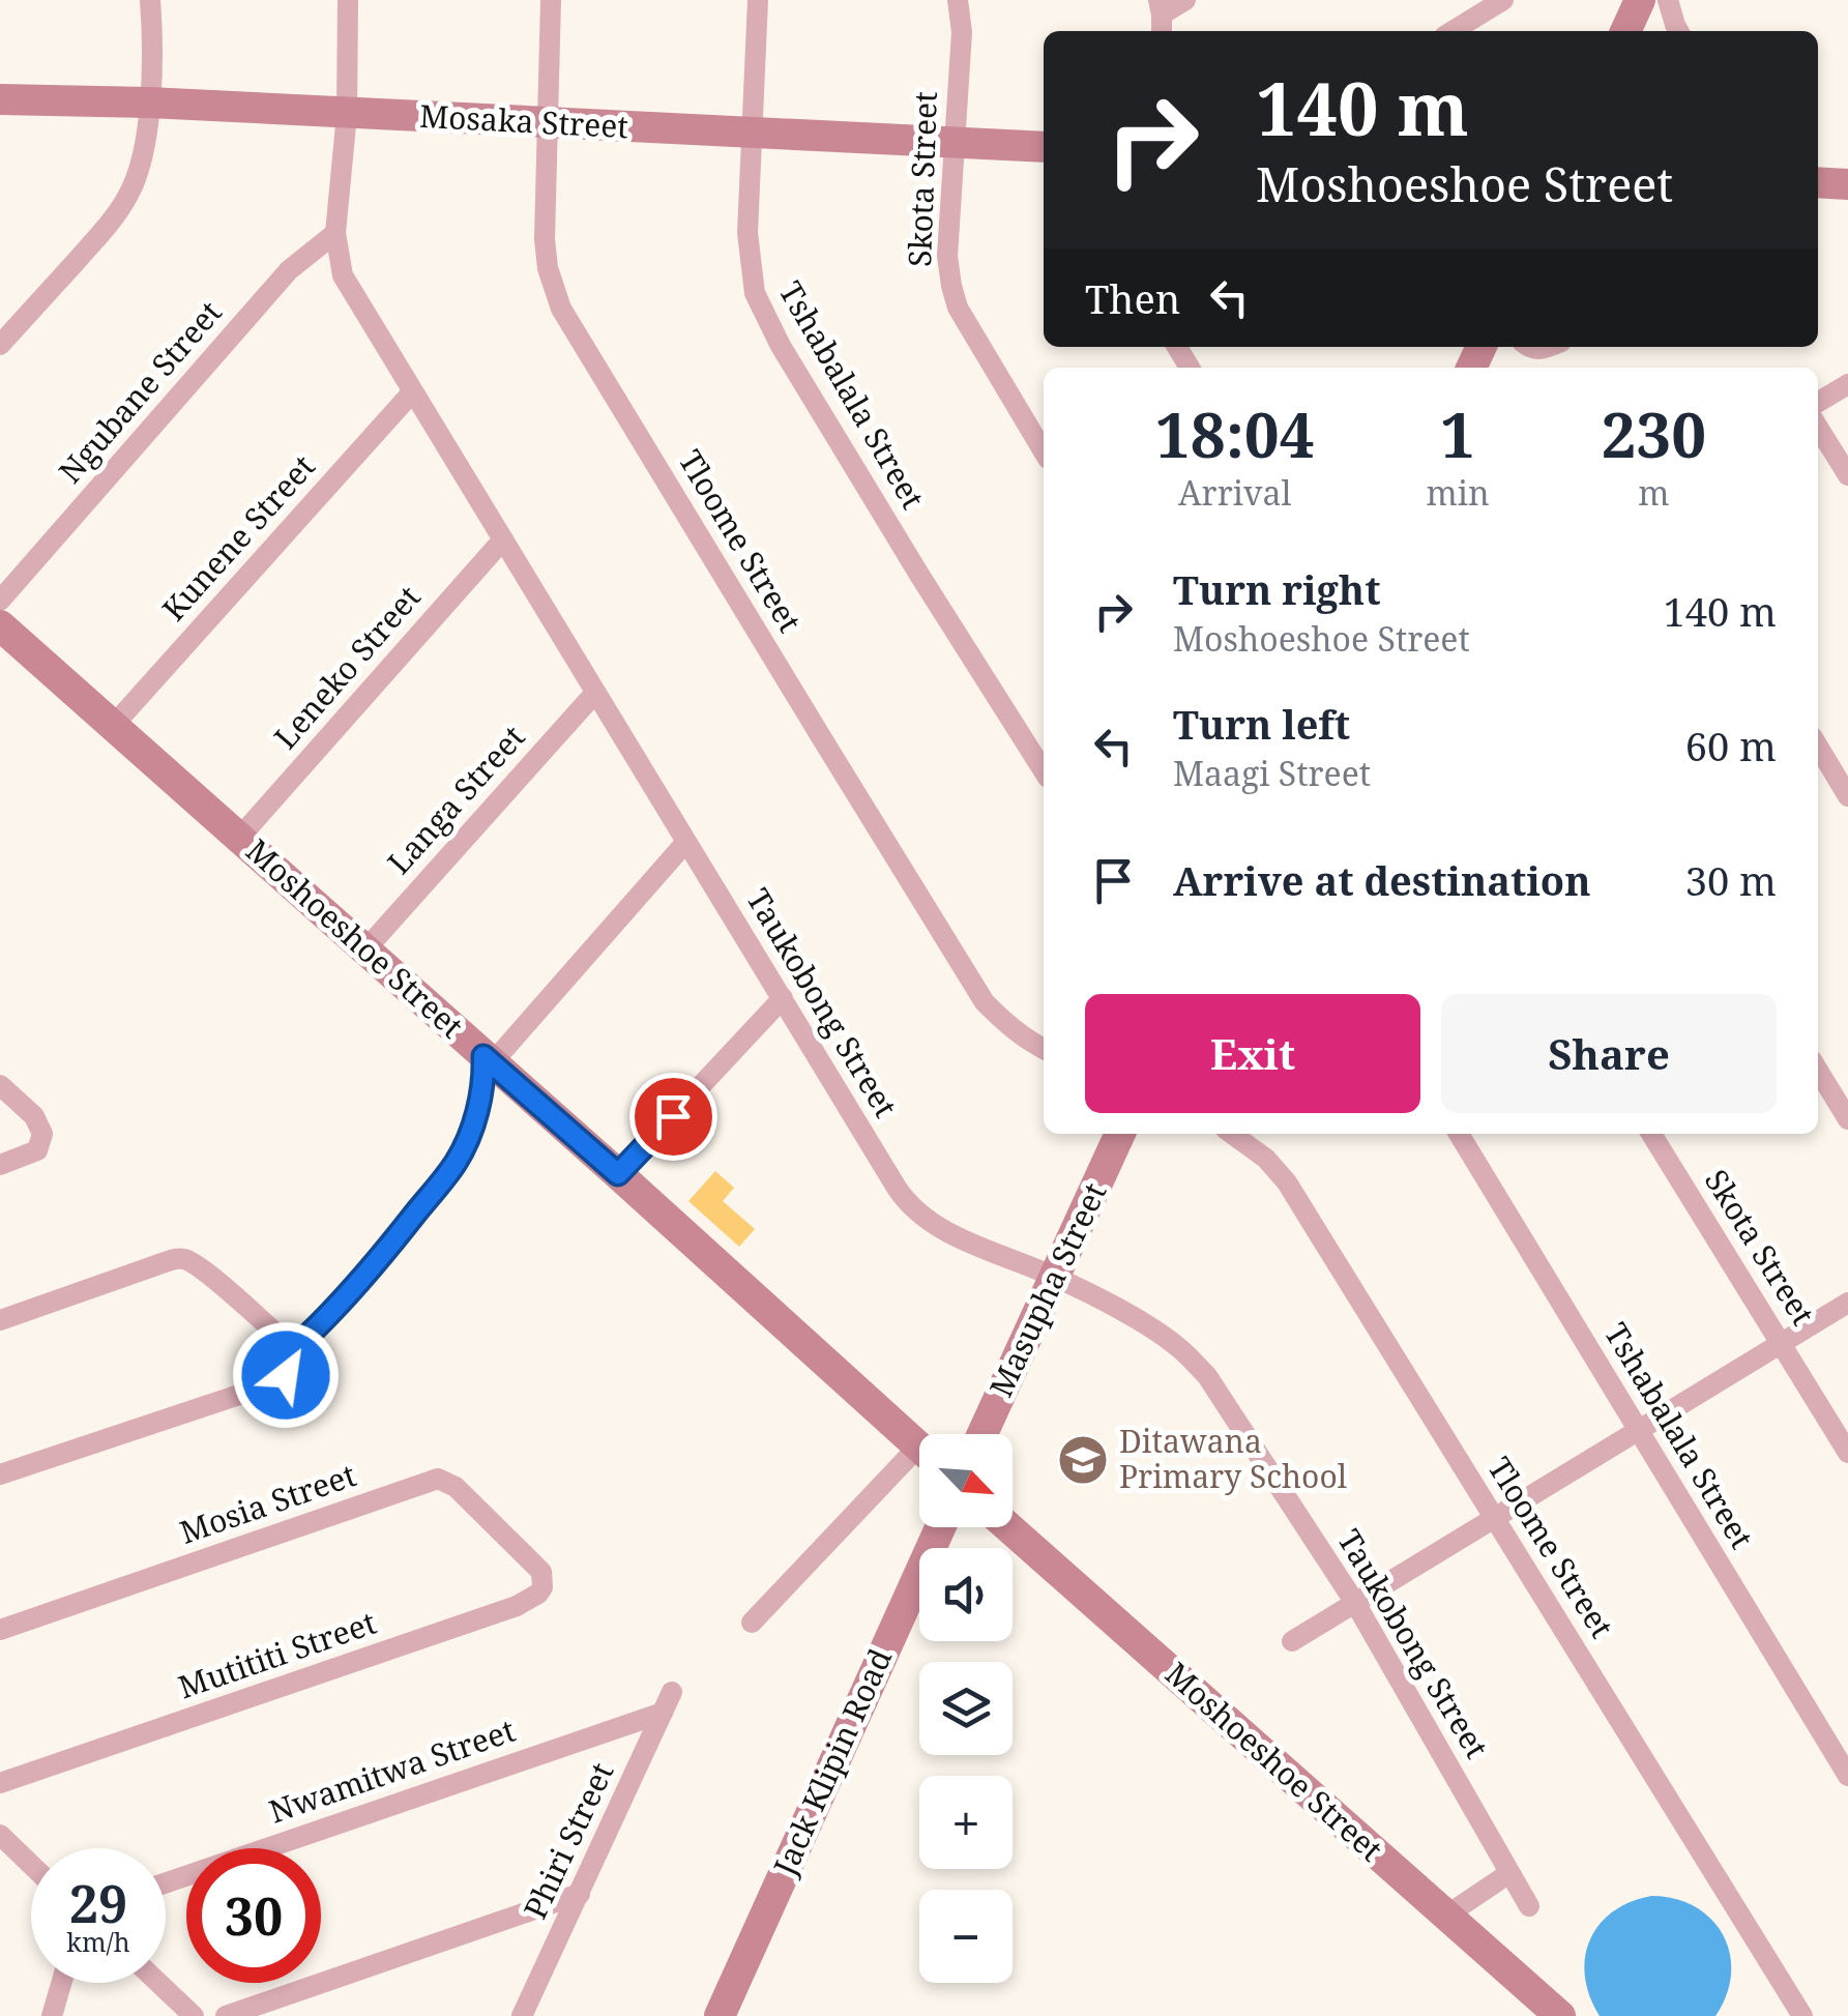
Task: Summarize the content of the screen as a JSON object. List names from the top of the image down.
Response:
{
  "streets": {
    "street": [
      "Mosaka Street",
      "Skota Street",
      "Ngubane Street",
      "Tshabalala Street",
      "Kunene Street",
      "Tloome Street",
      "Leneko Street",
      "Langa Street",
      "Moshoeshoe Street",
      "Taukobong Street",
      "Masupha Street",
      "Mosia Street",
      "Mutititi Street",
      "Jack Klipin Road",
      "Nwamitwa Street",
      "Phiri Street"
    ]
  },
  "crossings": [
    ["Mosaka Street", "Skota Street"],
    ["Mosaka Street", "Tshabalala Street"],
    ["Mosaka Street", "Tloome Street"],
    ["Mosaka Street", "Taukobong Street"],
    ["Ngubane Street", "Taukobong Street"],
    ["Kunene Street", "Moshoeshoe Street"],
    ["Kunene Street", "Taukobong Street"],
    ["Leneko Street", "Moshoeshoe Street"],
    ["Leneko Street", "Taukobong Street"],
    ["Langa Street", "Moshoeshoe Street"],
    ["Langa Street", "Taukobong Street"],
    ["Taukobong Street", "Masupha Street"],
    ["Mosia Street", "Mutititi Street"],
    ["Nwamitwa Street", "Phiri Street"]
  ],
  "places": {
    "school or university": ["Ditawana Primary School"]
  },
  "north": "bottom right",
  "page": {
    "turn": ["140 m", "Moshoeshoe Street"],
    "then": "Then",
    "eta": [
      "18:04",
      "Arrival",
      "1",
      "min",
      "230",
      "m"
    ],
    "list": [
      {
        "name": "Turn right",
        "note": "Moshoeshoe Street",
        "value": "140 m"
      },
      {
        "name": "Turn left",
        "note": "Maagi Street",
        "value": "60 m"
      },
      {
        "name": "Arrive at destination",
        "value": "30 m"
      }
    ],
    "buttons": ["Exit", "Share"],
    "map_buttons": ["+", "−"],
    "speed": "29 km/h",
    "limit": "30"
  }
}
